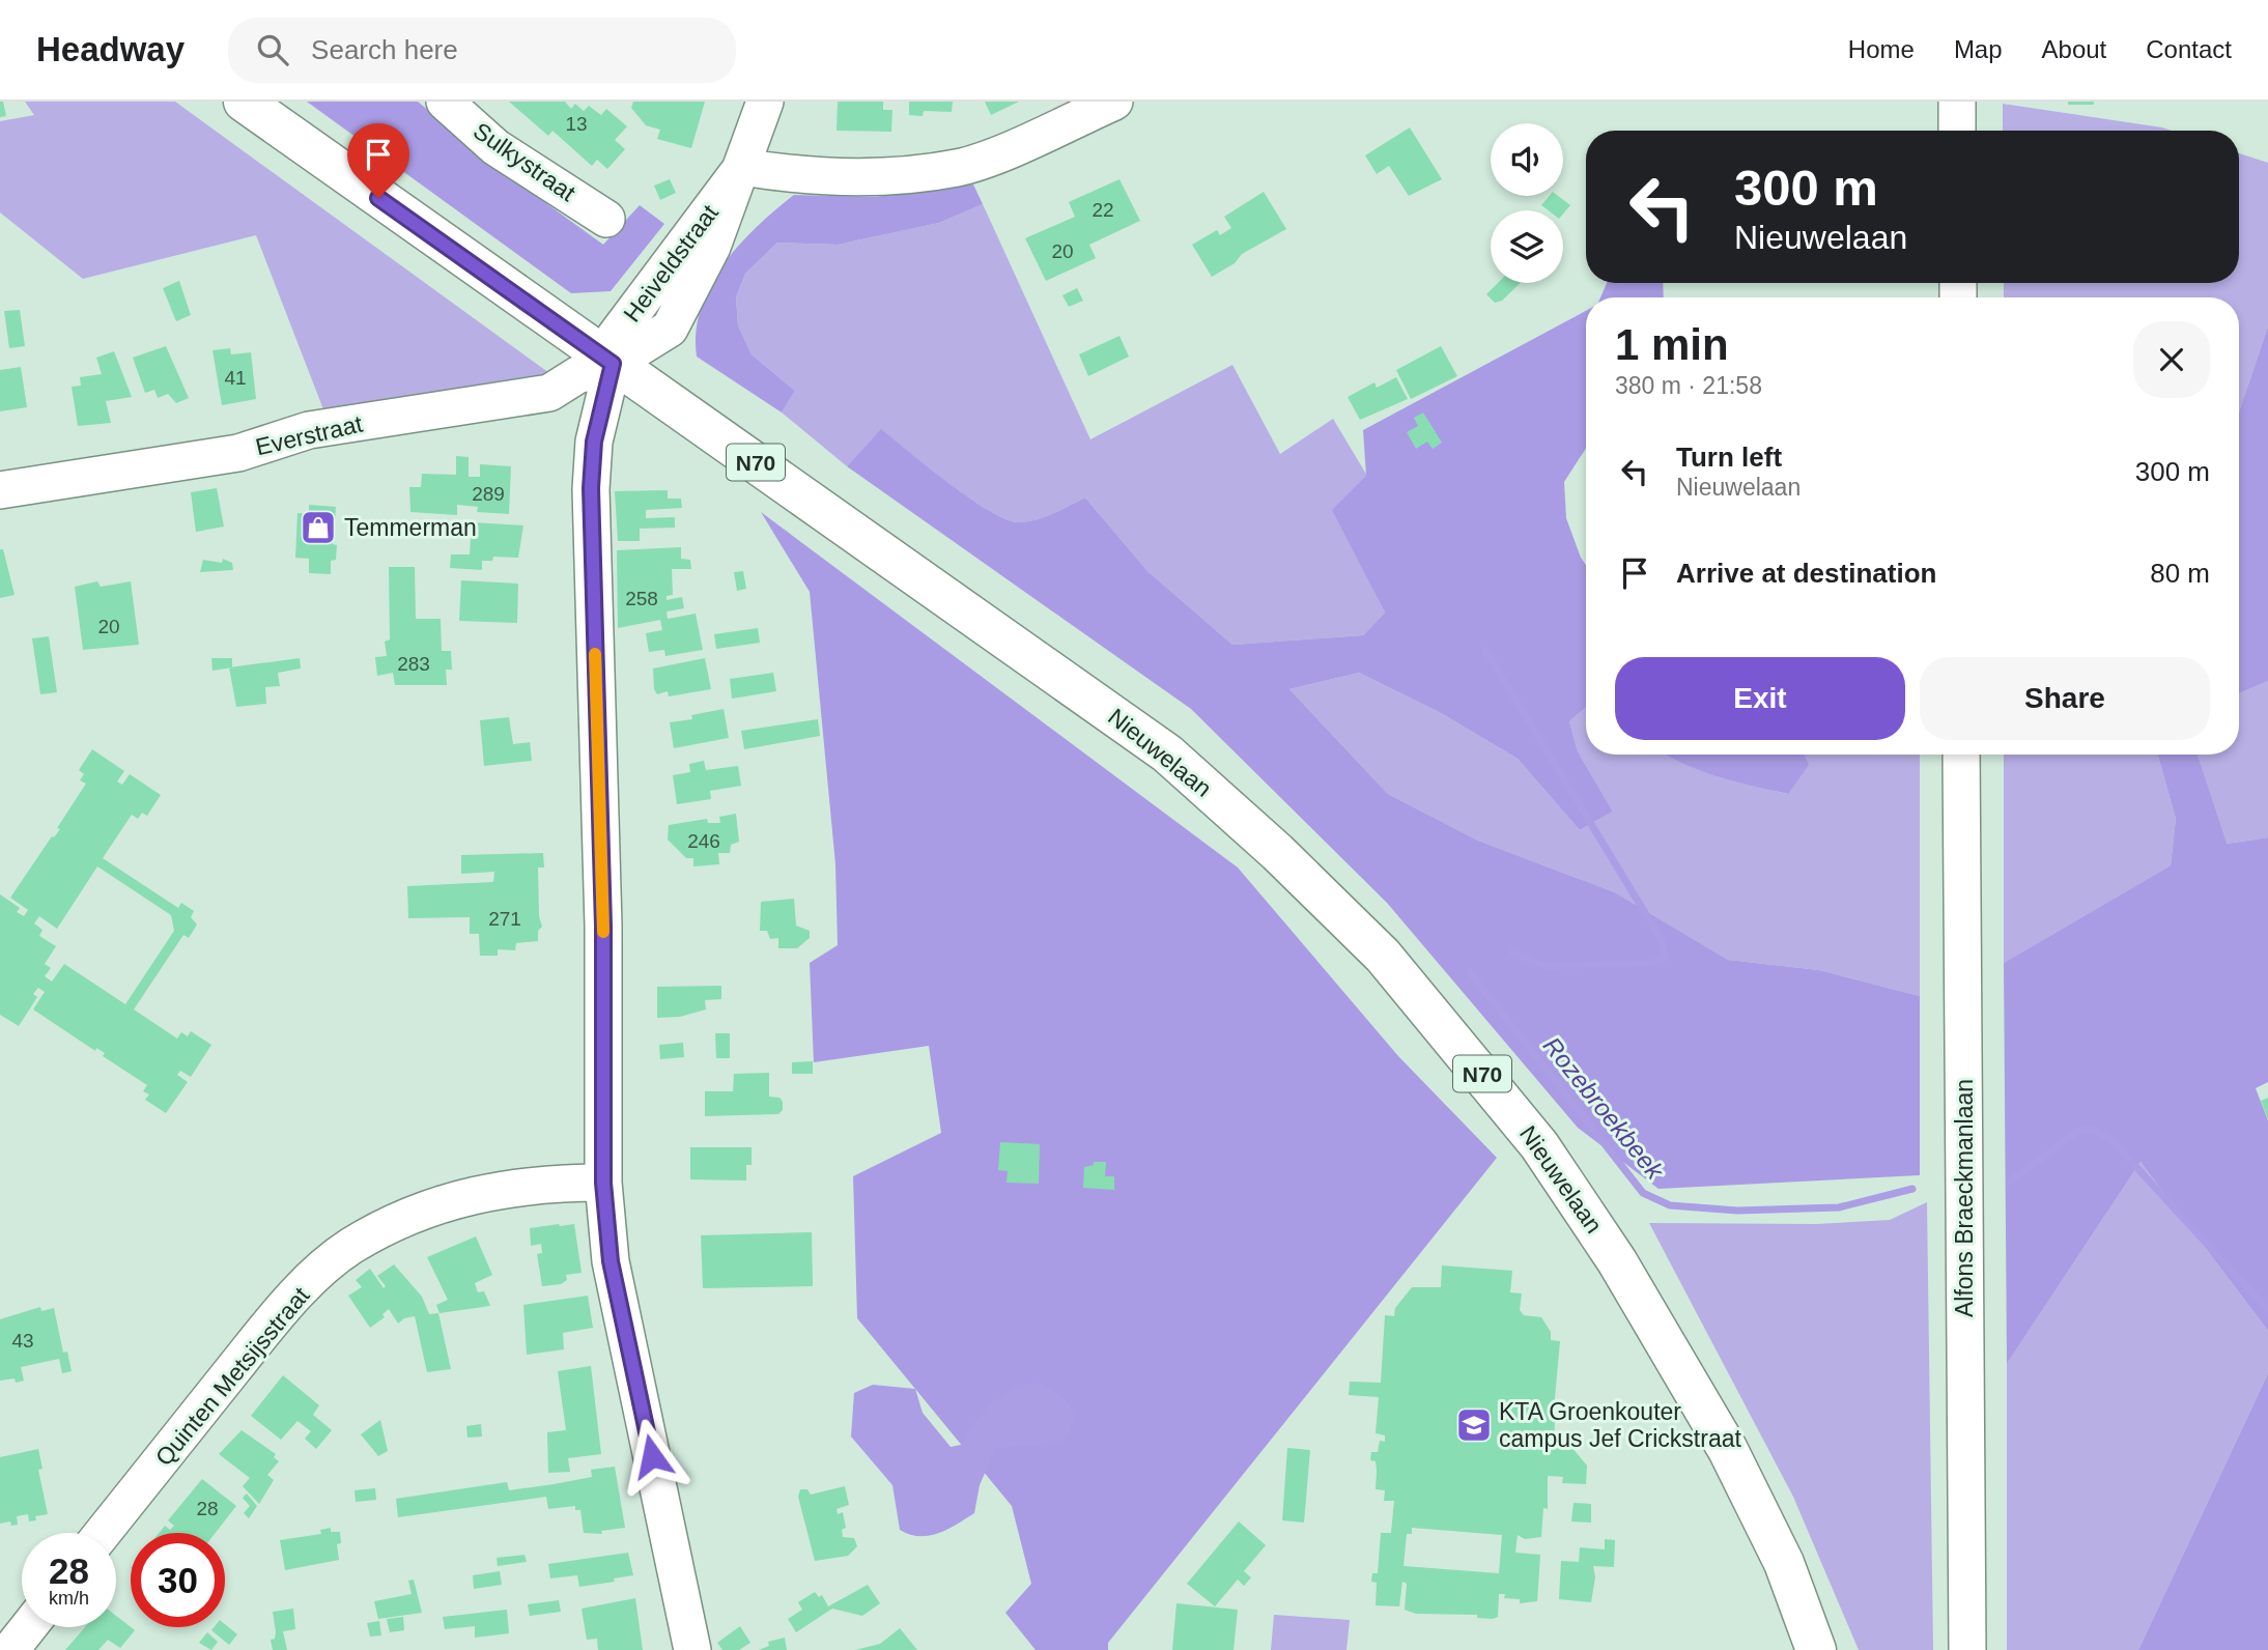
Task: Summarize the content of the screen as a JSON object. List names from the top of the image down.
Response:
{
  "streets": {
    "main road": ["N70", "Nieuwelaan"],
    "street": [
      "Sulkystraat",
      "Heiveldstraat",
      "Everstraat",
      "Alfons Braeckmanlaan",
      "Quinten Metsijsstraat"
    ]
  },
  "crossings": [
    ["Heiveldstraat", "Everstraat"],
    ["Heiveldstraat", "Nieuwelaan"],
    ["Everstraat", "Nieuwelaan"]
  ],
  "water": ["Rozebroekbeek"],
  "places": {
    "shop": ["Temmerman"],
    "school or university": ["KTA Groenkouter campus Jef Crickstraat"]
  },
  "house_numbers": [
    "13",
    "22",
    "20",
    "41",
    "289",
    "258",
    "20",
    "283",
    "246",
    "271",
    "43",
    "28"
  ],
  "page": {
    "header": "Headway",
    "search": "Search here",
    "nav": [
      "Home",
      "Map",
      "About",
      "Contact"
    ],
    "turn": ["300 m", "Nieuwelaan"],
    "heading": ["1 min", "380 m · 21:58"],
    "list": [
      {
        "name": "Turn left",
        "note": "Nieuwelaan",
        "value": "300 m"
      },
      {
        "name": "Arrive at destination",
        "value": "80 m"
      }
    ],
    "buttons": ["Exit", "Share"],
    "speed": "28 km/h",
    "limit": "30"
  }
}
